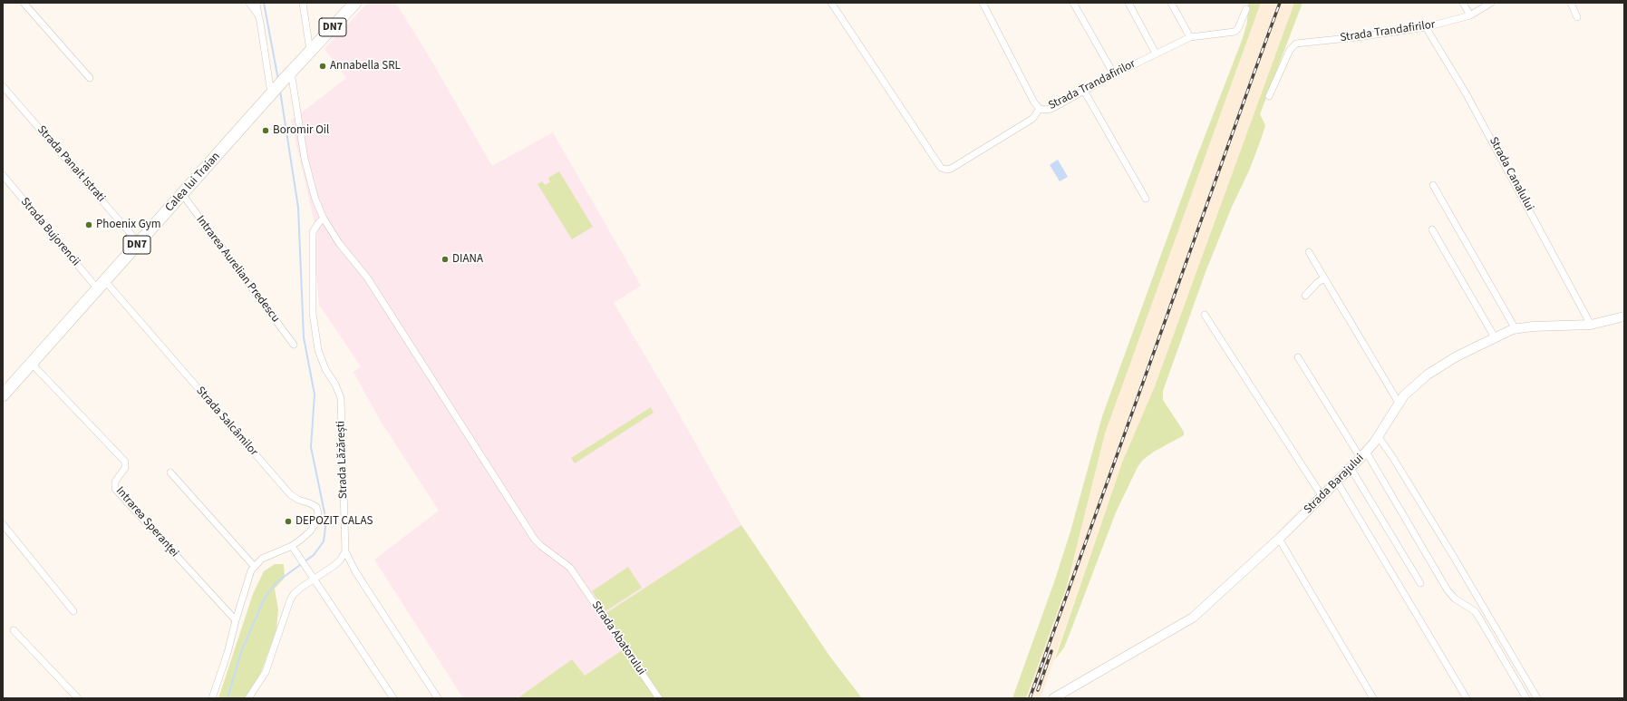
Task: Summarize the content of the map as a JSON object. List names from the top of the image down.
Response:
{
  "streets": {
    "highway": ["DN7", "Calea lui Traian"],
    "street": [
      "Strada Trandafirilor",
      "Strada Panait Istrati",
      "Strada Canalului",
      "Strada Bujorencii",
      "Intrarea Aurelian Predescu",
      "Strada Salcâmilor",
      "Strada Lăzărești",
      "Strada Barajului",
      "Intrarea Speranței",
      "Strada Abatorului"
    ]
  },
  "crossings": [
    ["Strada Trandafirilor", "Strada Canalului"],
    ["Strada Panait Istrati", "Calea lui Traian"],
    ["Strada Canalului", "Strada Barajului"],
    ["Calea lui Traian", "Strada Bujorencii"],
    ["Calea lui Traian", "Intrarea Aurelian Predescu"],
    ["Calea lui Traian", "Strada Salcâmilor"],
    ["Calea lui Traian", "Intrarea Speranței"],
    ["Calea lui Traian", "Strada Abatorului"],
    ["Strada Bujorencii", "Strada Salcâmilor"],
    ["Strada Lăzărești", "Strada Abatorului"]
  ],
  "places": [
    "Annabella SRL",
    "Boromir Oil",
    "Phoenix Gym",
    "DIANA",
    "DEPOZIT CALAS"
  ]
}
